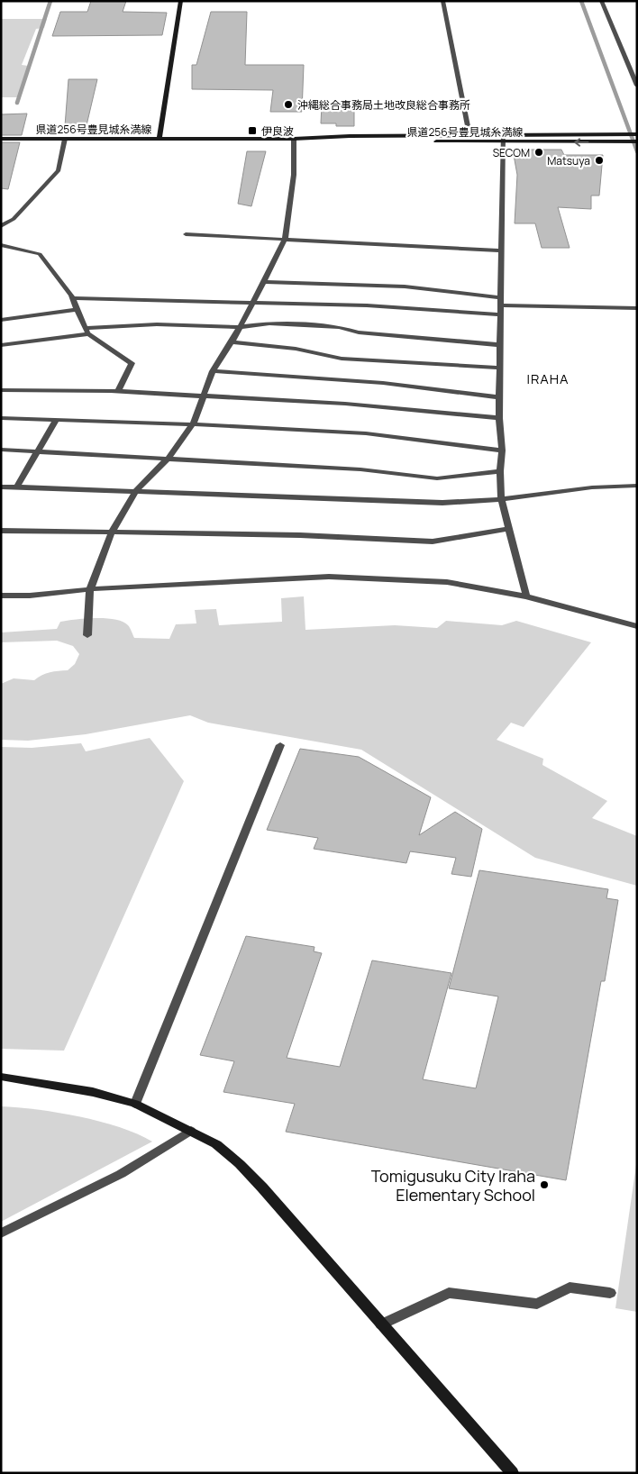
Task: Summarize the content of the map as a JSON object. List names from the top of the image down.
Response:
{
  "streets": {
    "main road": ["県道256号豊見城糸満線"]
  },
  "districts": ["IRAHA"],
  "places": {
    "other": [
      "沖縄総合事務局土地改良総合事務所",
      "SECOM",
      "Matsuya",
      "Tomigusuku City Iraha Elementary School"
    ],
    "transit": ["伊良波"]
  }
}
